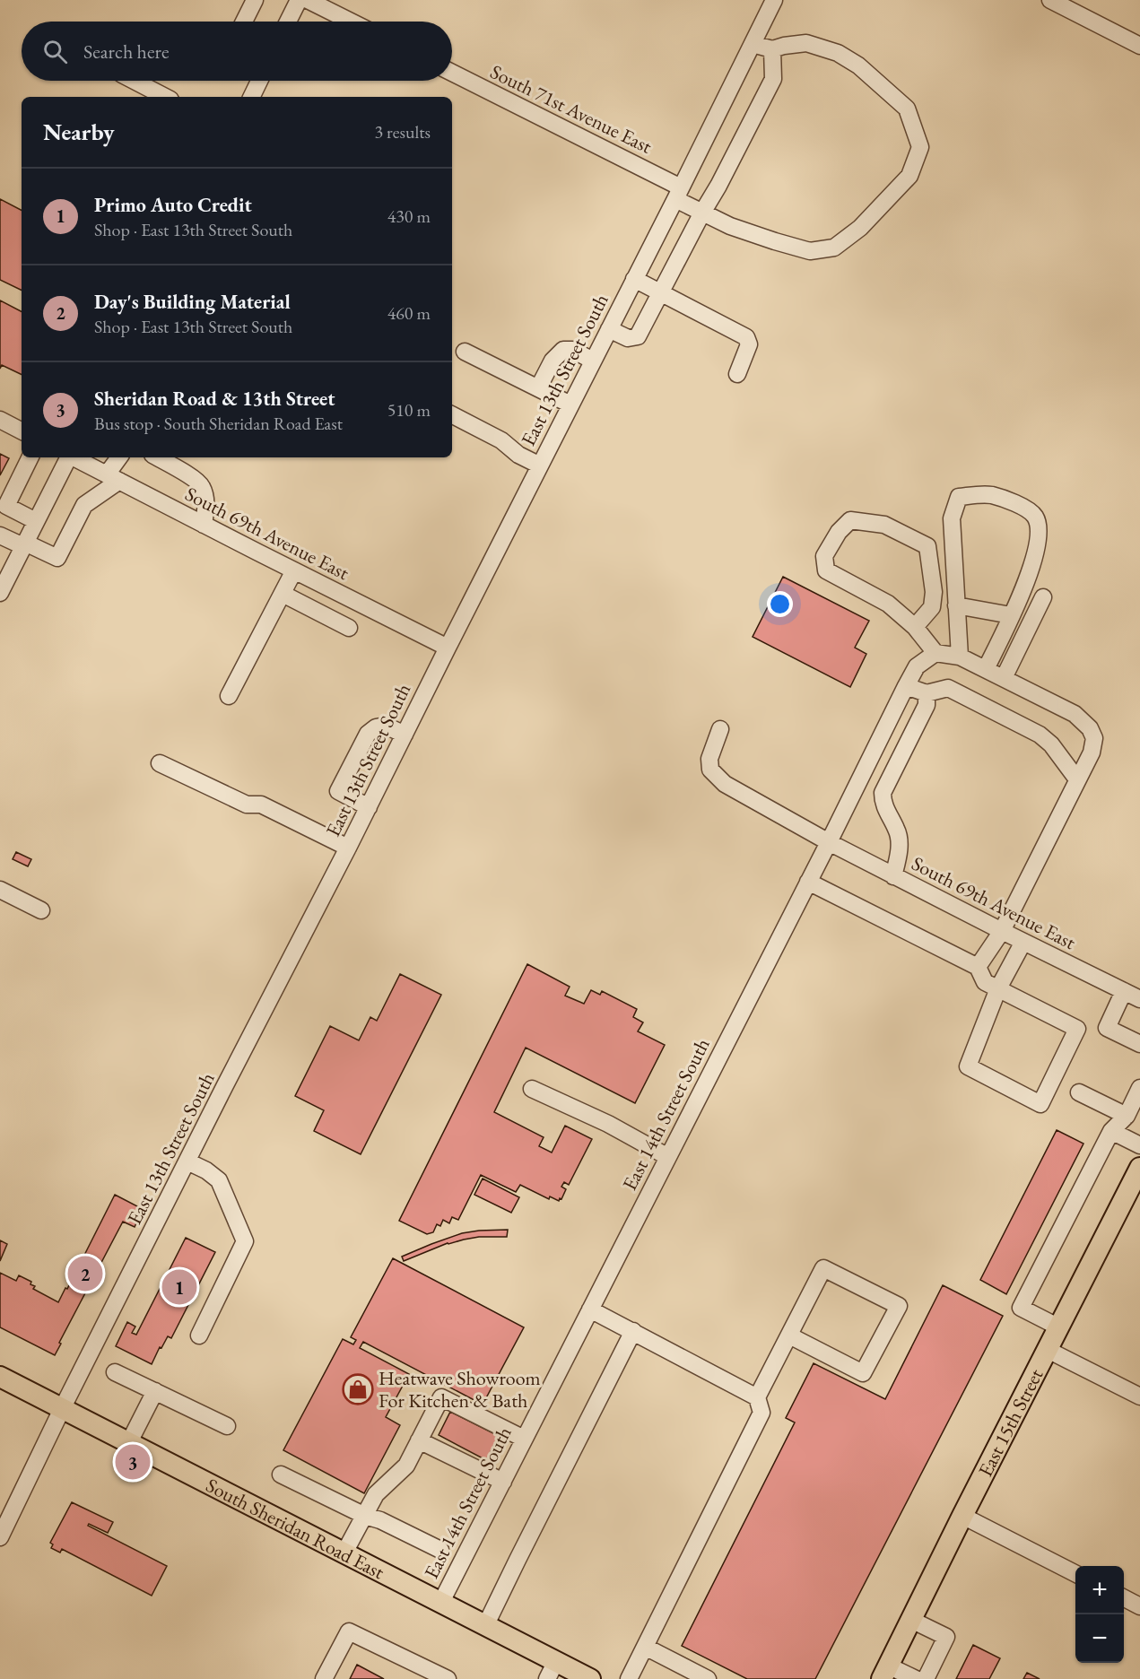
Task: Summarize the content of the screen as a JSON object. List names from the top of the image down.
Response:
{
  "streets": {
    "main road": ["East 15th Street", "South Sheridan Road East"],
    "street": [
      "South 71st Avenue East",
      "East 13th Street South",
      "South 69th Avenue East",
      "East 14th Street South"
    ]
  },
  "crossings": [
    ["South 71st Avenue East", "East 13th Street South"],
    ["East 13th Street South", "South 69th Avenue East"],
    ["East 13th Street South", "South Sheridan Road East"],
    ["South 69th Avenue East", "East 14th Street South"],
    ["East 14th Street South", "South Sheridan Road East"]
  ],
  "places": {
    "shop": ["Heatwave Showroom For Kitchen & Bath"]
  },
  "page": {
    "search": "Search here",
    "heading": ["Nearby", "3 results"],
    "list": [
      {
        "mark": "1",
        "name": "Primo Auto Credit",
        "note": "Shop · East 13th Street South",
        "value": "430 m"
      },
      {
        "mark": "2",
        "name": "Day's Building Material",
        "note": "Shop · East 13th Street South",
        "value": "460 m"
      },
      {
        "mark": "3",
        "name": "Sheridan Road & 13th Street",
        "note": "Bus stop · South Sheridan Road East",
        "value": "510 m"
      }
    ],
    "pins": ["2", "1", "3"],
    "map_buttons": ["+", "−"]
  }
}
